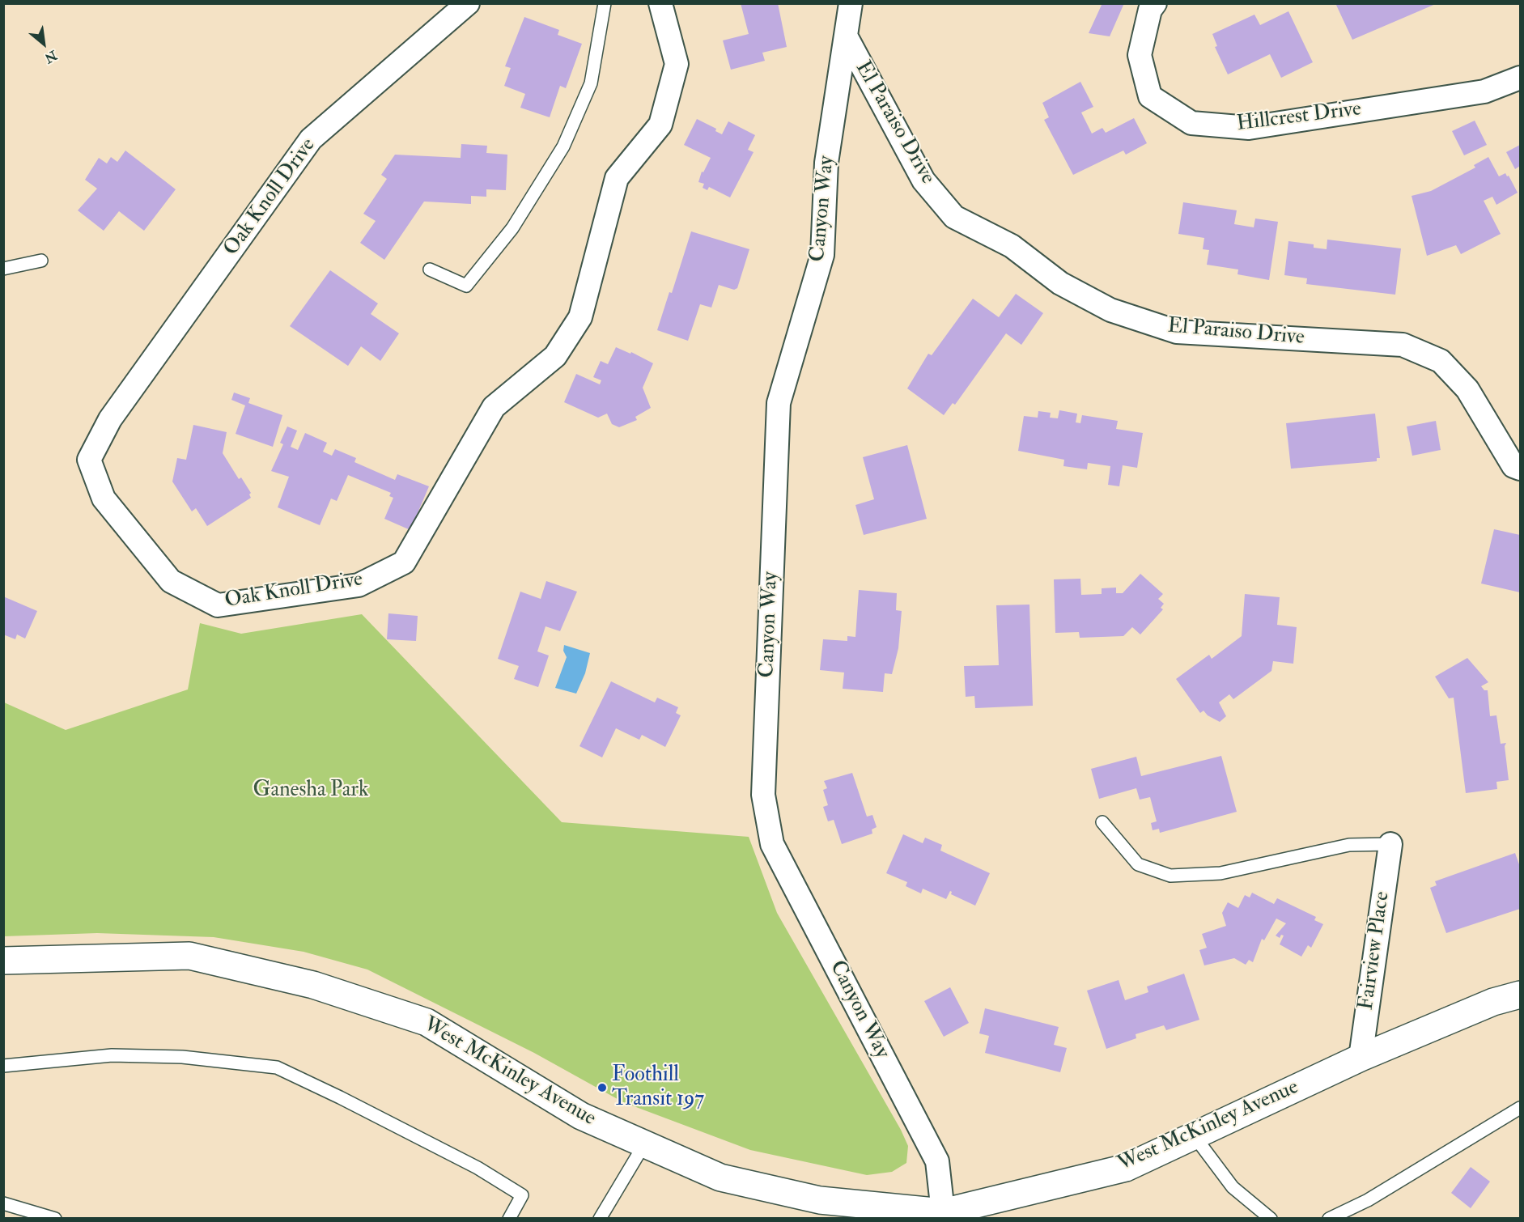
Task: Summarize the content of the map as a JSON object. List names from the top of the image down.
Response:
{
  "streets": {
    "main road": ["West McKinley Avenue"],
    "street": [
      "Hillcrest Drive",
      "El Paraiso Drive",
      "Oak Knoll Drive",
      "Canyon Way",
      "Fairview Place"
    ]
  },
  "crossings": [
    ["El Paraiso Drive", "Canyon Way"],
    ["Canyon Way", "West McKinley Avenue"],
    ["Fairview Place", "West McKinley Avenue"]
  ],
  "parks": ["Ganesha Park"],
  "places": ["Foothill Transit 197"],
  "north": "bottom right"
}
